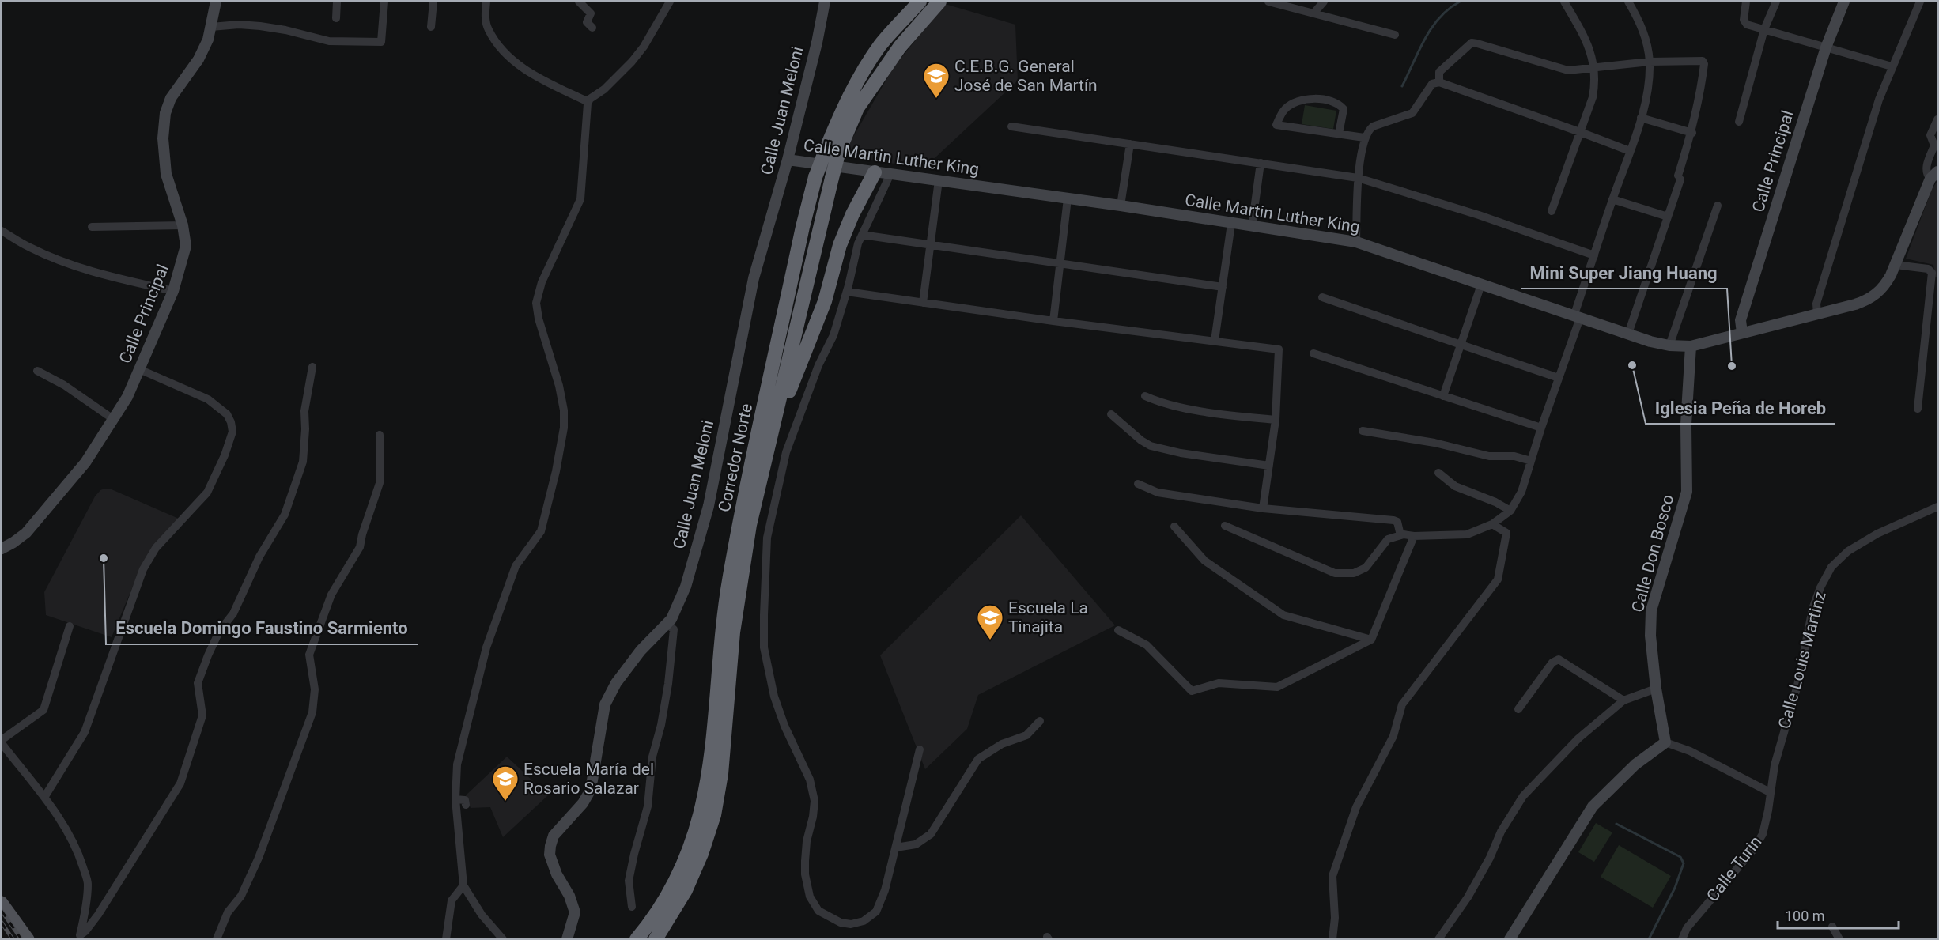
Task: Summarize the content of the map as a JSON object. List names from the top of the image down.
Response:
{
  "streets": {
    "highway": ["Corredor Norte"],
    "street": [
      "Calle Juan Meloni",
      "Calle Martin Luther King",
      "Calle Principal",
      "Calle Don Bosco",
      "Calle Louis Martinz",
      "Calle Turin"
    ]
  },
  "crossings": [
    ["Calle Juan Meloni", "Calle Martin Luther King"],
    ["Calle Martin Luther King", "Calle Principal"],
    ["Calle Martin Luther King", "Calle Don Bosco"],
    ["Calle Louis Martinz", "Calle Turin"]
  ],
  "places": {
    "school or university": ["C.E.B.G. General José de San Martín", "Escuela La Tinajita", "Escuela María del Rosario Salazar"],
    "other": ["Iglesia Peña de Horeb", "Mini Super Jiang Huang", "Escuela Domingo Faustino Sarmiento"]
  },
  "scale_bar": "100 m"
}
